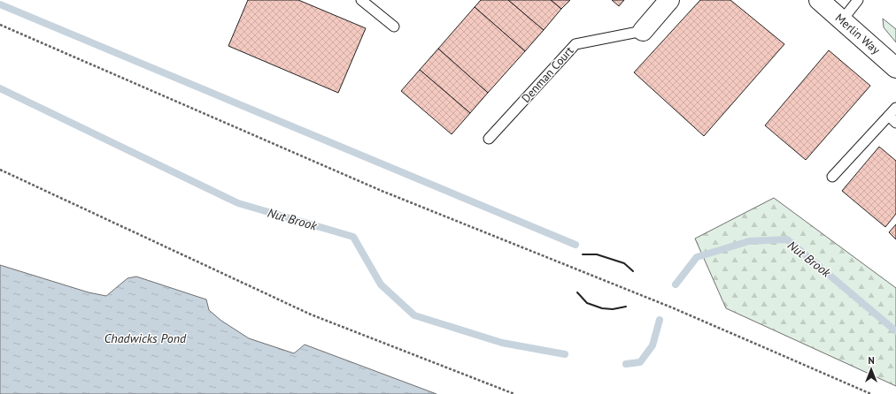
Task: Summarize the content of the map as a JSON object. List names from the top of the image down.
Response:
{
  "streets": {
    "street": ["Merlin Way", "Denman Court"]
  },
  "water": ["Nut Brook", "Chadwicks Pond"],
  "north": "top"
}
